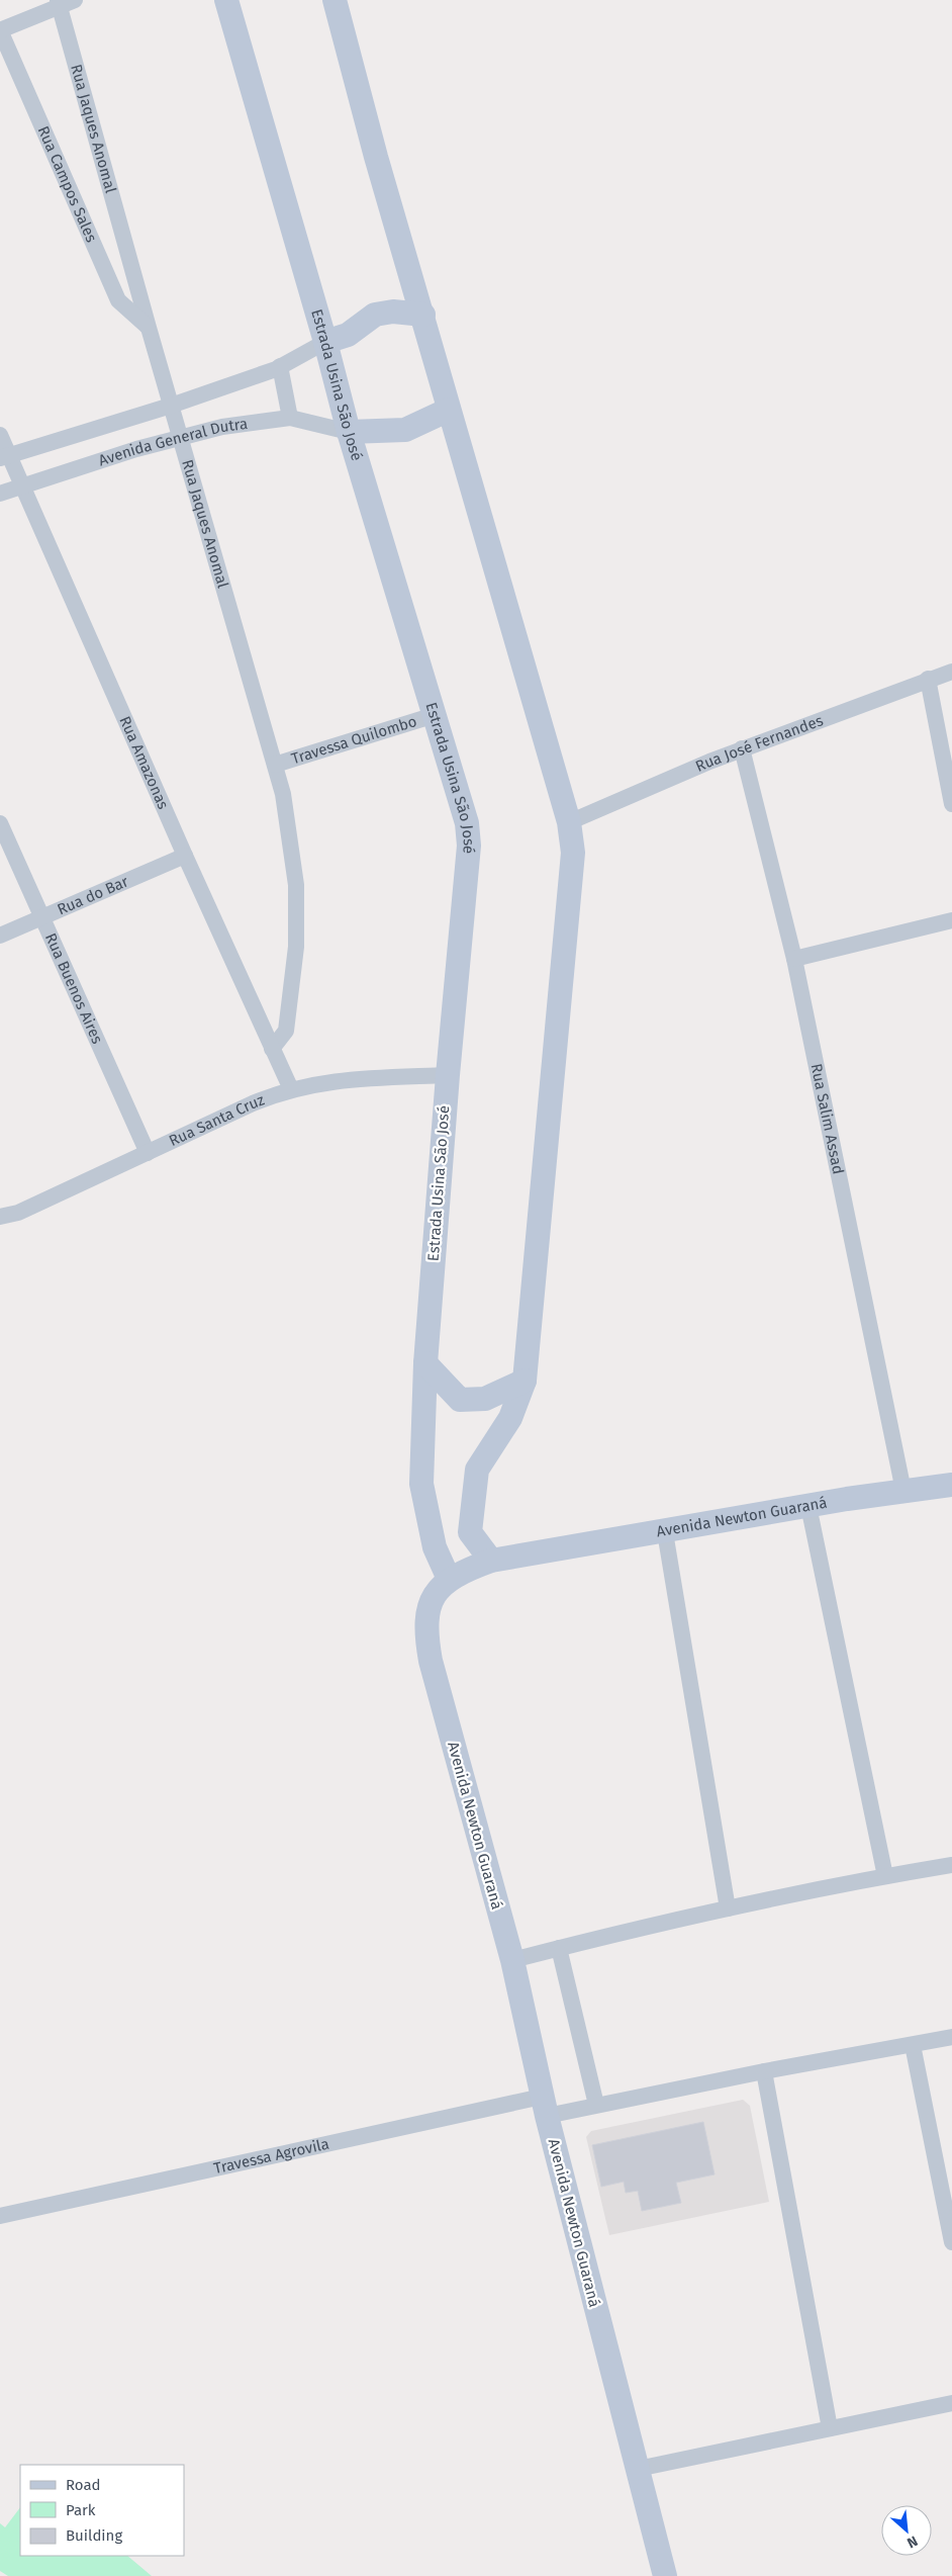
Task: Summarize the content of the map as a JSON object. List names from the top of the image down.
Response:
{
  "streets": {
    "main road": ["Estrada Usina São José", "Avenida Newton Guaraná"],
    "street": [
      "Rua Jaques Anomal",
      "Rua Campos Sales",
      "Avenida General Dutra",
      "Travessa Quilombo",
      "Rua José Fernandes",
      "Rua Amazonas",
      "Rua do Bar",
      "Rua Buenos Aires",
      "Rua Salim Assad",
      "Rua Santa Cruz",
      "Travessa Agrovila"
    ]
  },
  "crossings": [
    ["Rua Jaques Anomal", "Rua Campos Sales"],
    ["Rua Jaques Anomal", "Avenida General Dutra"],
    ["Rua Jaques Anomal", "Travessa Quilombo"],
    ["Rua Jaques Anomal", "Rua Amazonas"],
    ["Estrada Usina São José", "Avenida General Dutra"],
    ["Estrada Usina São José", "Travessa Quilombo"],
    ["Estrada Usina São José", "Rua Santa Cruz"],
    ["Estrada Usina São José", "Avenida Newton Guaraná"],
    ["Avenida General Dutra", "Rua Amazonas"],
    ["Rua José Fernandes", "Rua Salim Assad"],
    ["Rua Amazonas", "Rua do Bar"],
    ["Rua Amazonas", "Rua Santa Cruz"],
    ["Rua do Bar", "Rua Buenos Aires"],
    ["Rua Buenos Aires", "Rua Santa Cruz"],
    ["Rua Salim Assad", "Avenida Newton Guaraná"],
    ["Avenida Newton Guaraná", "Travessa Agrovila"]
  ],
  "legend": ["Road", "Park", "Building"],
  "north": "bottom right"
}
